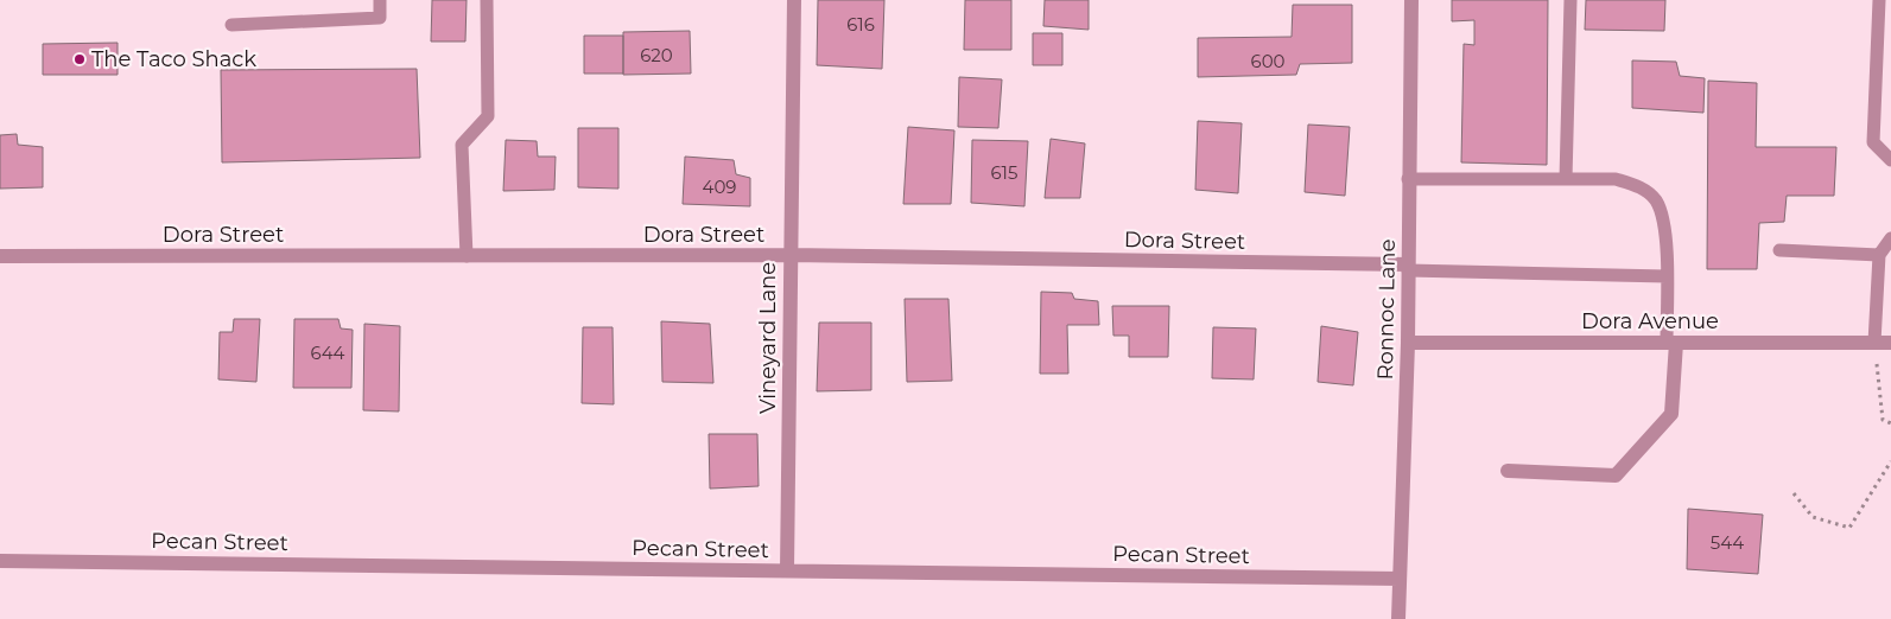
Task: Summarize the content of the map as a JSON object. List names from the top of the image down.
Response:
{
  "streets": {
    "street": [
      "Dora Street",
      "Ronnoc Lane",
      "Dora Avenue",
      "Vineyard Lane",
      "Pecan Street"
    ]
  },
  "crossings": [
    ["Dora Street", "Ronnoc Lane"],
    ["Dora Street", "Vineyard Lane"],
    ["Ronnoc Lane", "Dora Avenue"],
    ["Ronnoc Lane", "Pecan Street"],
    ["Vineyard Lane", "Pecan Street"]
  ],
  "places": ["The Taco Shack"],
  "house_numbers": [
    "616",
    "620",
    "600",
    "615",
    "409",
    "644",
    "544"
  ]
}
